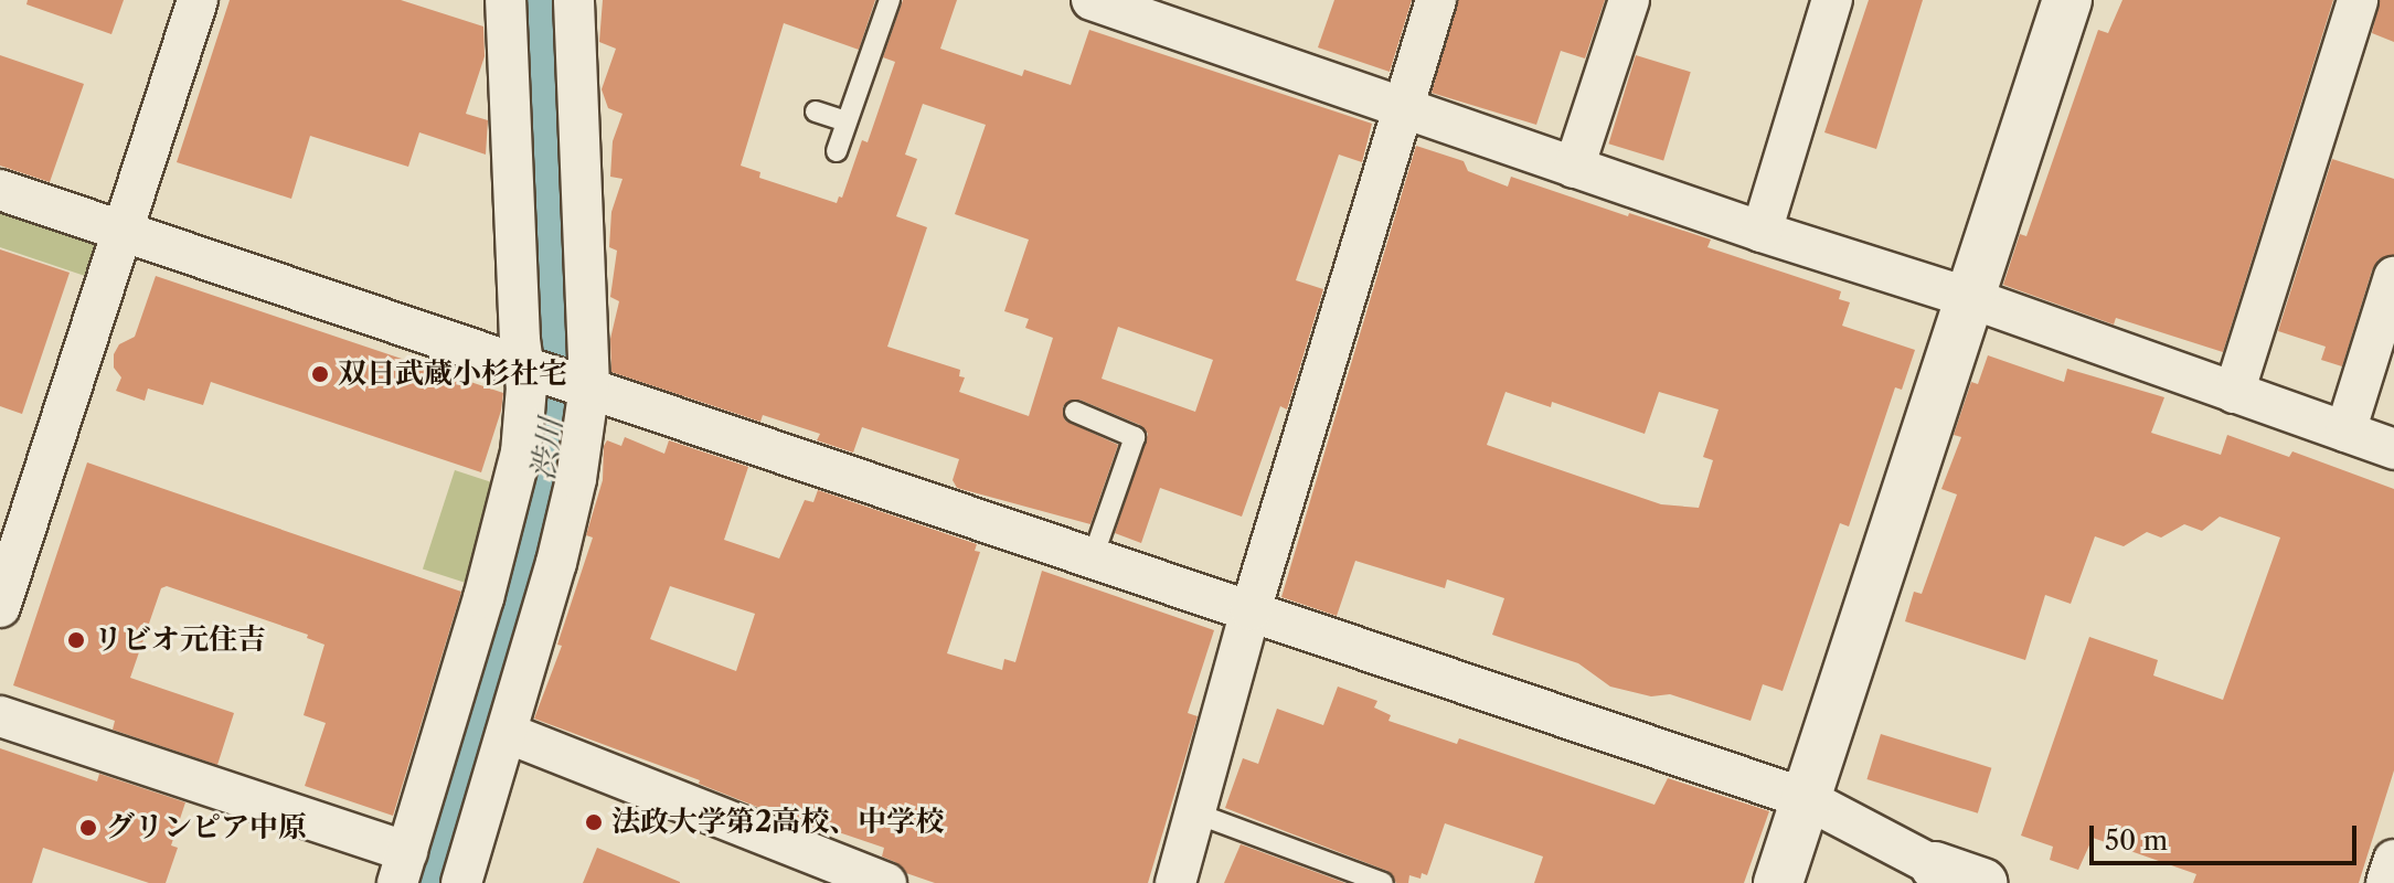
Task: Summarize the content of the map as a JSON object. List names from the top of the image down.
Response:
{
  "water": ["渋川"],
  "places": [
    "双日武蔵小杉社宅",
    "リビオ元住吉",
    "法政大学第2高校、中学校",
    "グリンピア中原"
  ],
  "scale_bar": "50 m"
}
